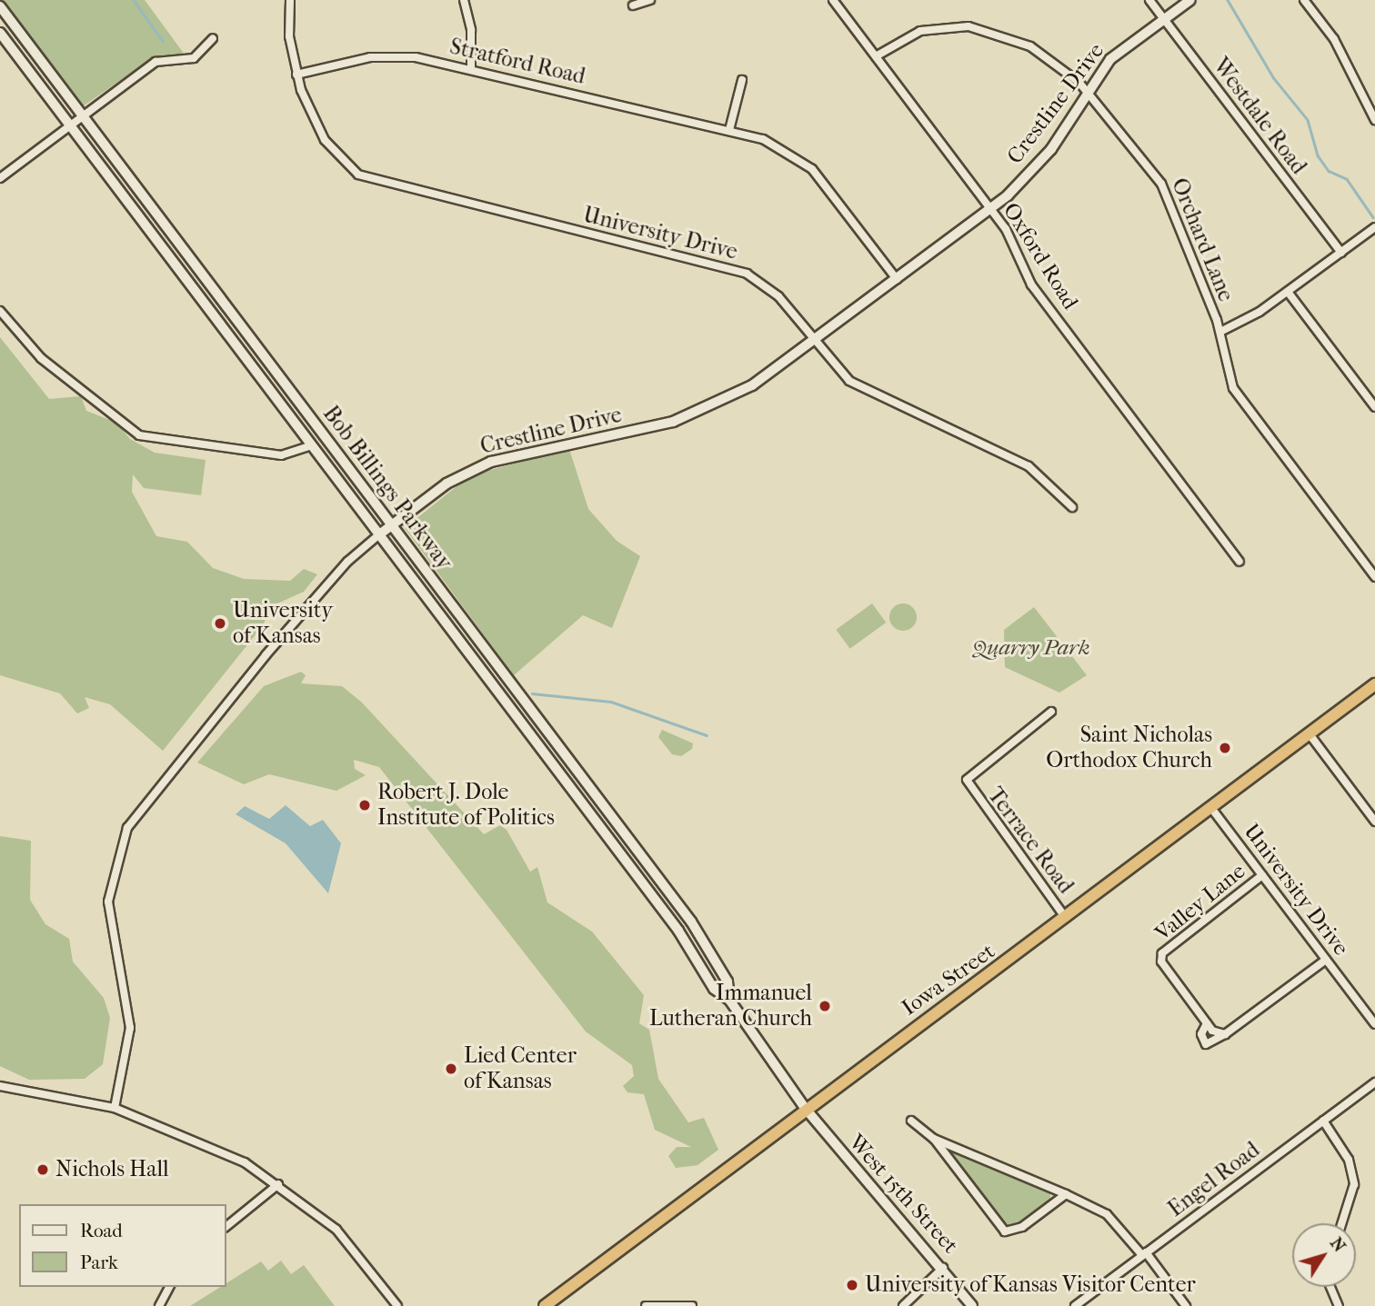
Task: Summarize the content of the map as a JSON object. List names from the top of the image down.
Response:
{
  "streets": {
    "highway": ["Iowa Street"],
    "main road": ["Bob Billings Parkway"],
    "street": [
      "Stratford Road",
      "Crestline Drive",
      "Westdale Road",
      "University Drive",
      "Orchard Lane",
      "Oxford Road",
      "Terrace Road",
      "Valley Lane",
      "Engel Road",
      "West 15th Street"
    ]
  },
  "crossings": [
    ["Stratford Road", "Crestline Drive"],
    ["Stratford Road", "University Drive"],
    ["Crestline Drive", "Westdale Road"],
    ["Crestline Drive", "University Drive"],
    ["Crestline Drive", "Orchard Lane"],
    ["Crestline Drive", "Oxford Road"],
    ["Crestline Drive", "Bob Billings Parkway"],
    ["University Drive", "Valley Lane"],
    ["University Drive", "Iowa Street"],
    ["Orchard Lane", "Oxford Road"],
    ["Bob Billings Parkway", "Iowa Street"],
    ["Bob Billings Parkway", "West 15th Street"],
    ["Terrace Road", "Iowa Street"],
    ["Iowa Street", "West 15th Street"]
  ],
  "parks": ["Quarry Park"],
  "places": [
    "University of Kansas",
    "Saint Nicholas Orthodox Church",
    "Robert J. Dole Institute of Politics",
    "Immanuel Lutheran Church",
    "Lied Center of Kansas",
    "Nichols Hall",
    "University of Kansas Visitor Center"
  ],
  "legend": ["Road", "Park"],
  "north": "top right"
}
